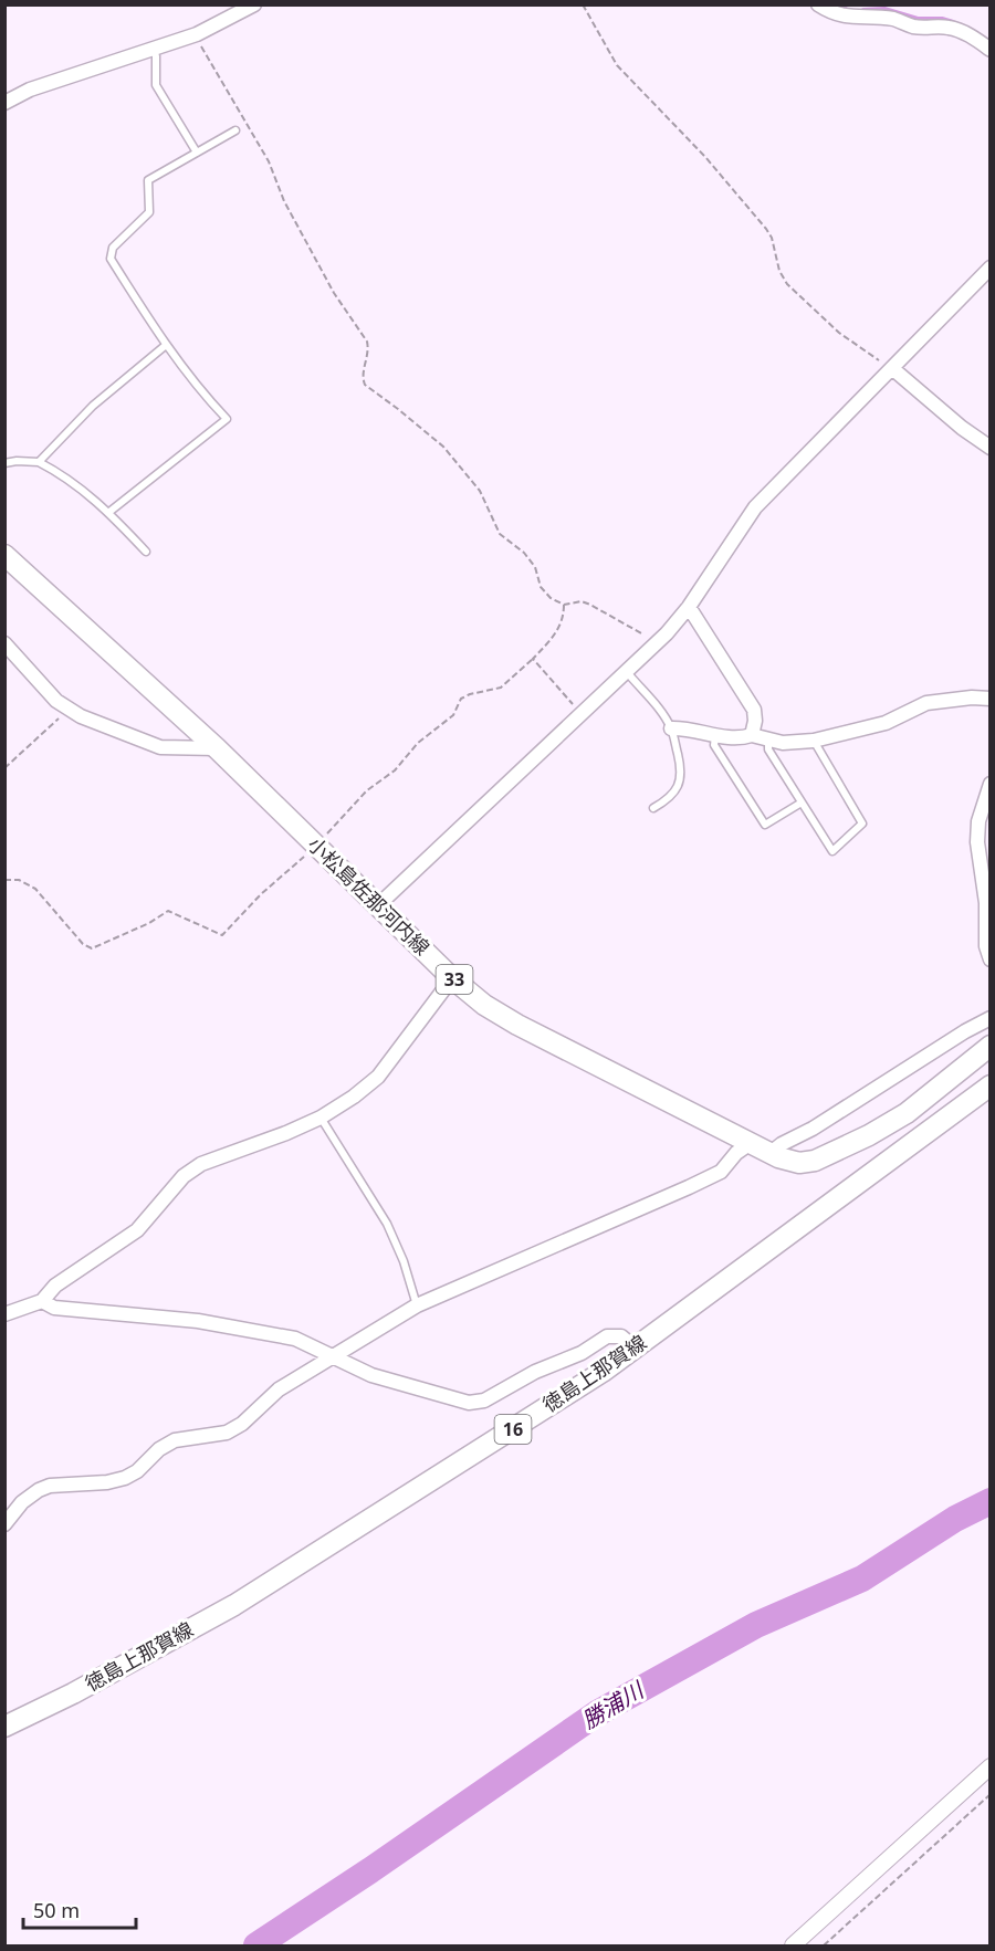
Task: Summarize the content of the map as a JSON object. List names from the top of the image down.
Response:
{
  "streets": {
    "main road": [
      "小松島佐那河内線",
      "33",
      "徳島上那賀線",
      "16"
    ]
  },
  "water": ["勝浦川"],
  "scale_bar": "50 m"
}
